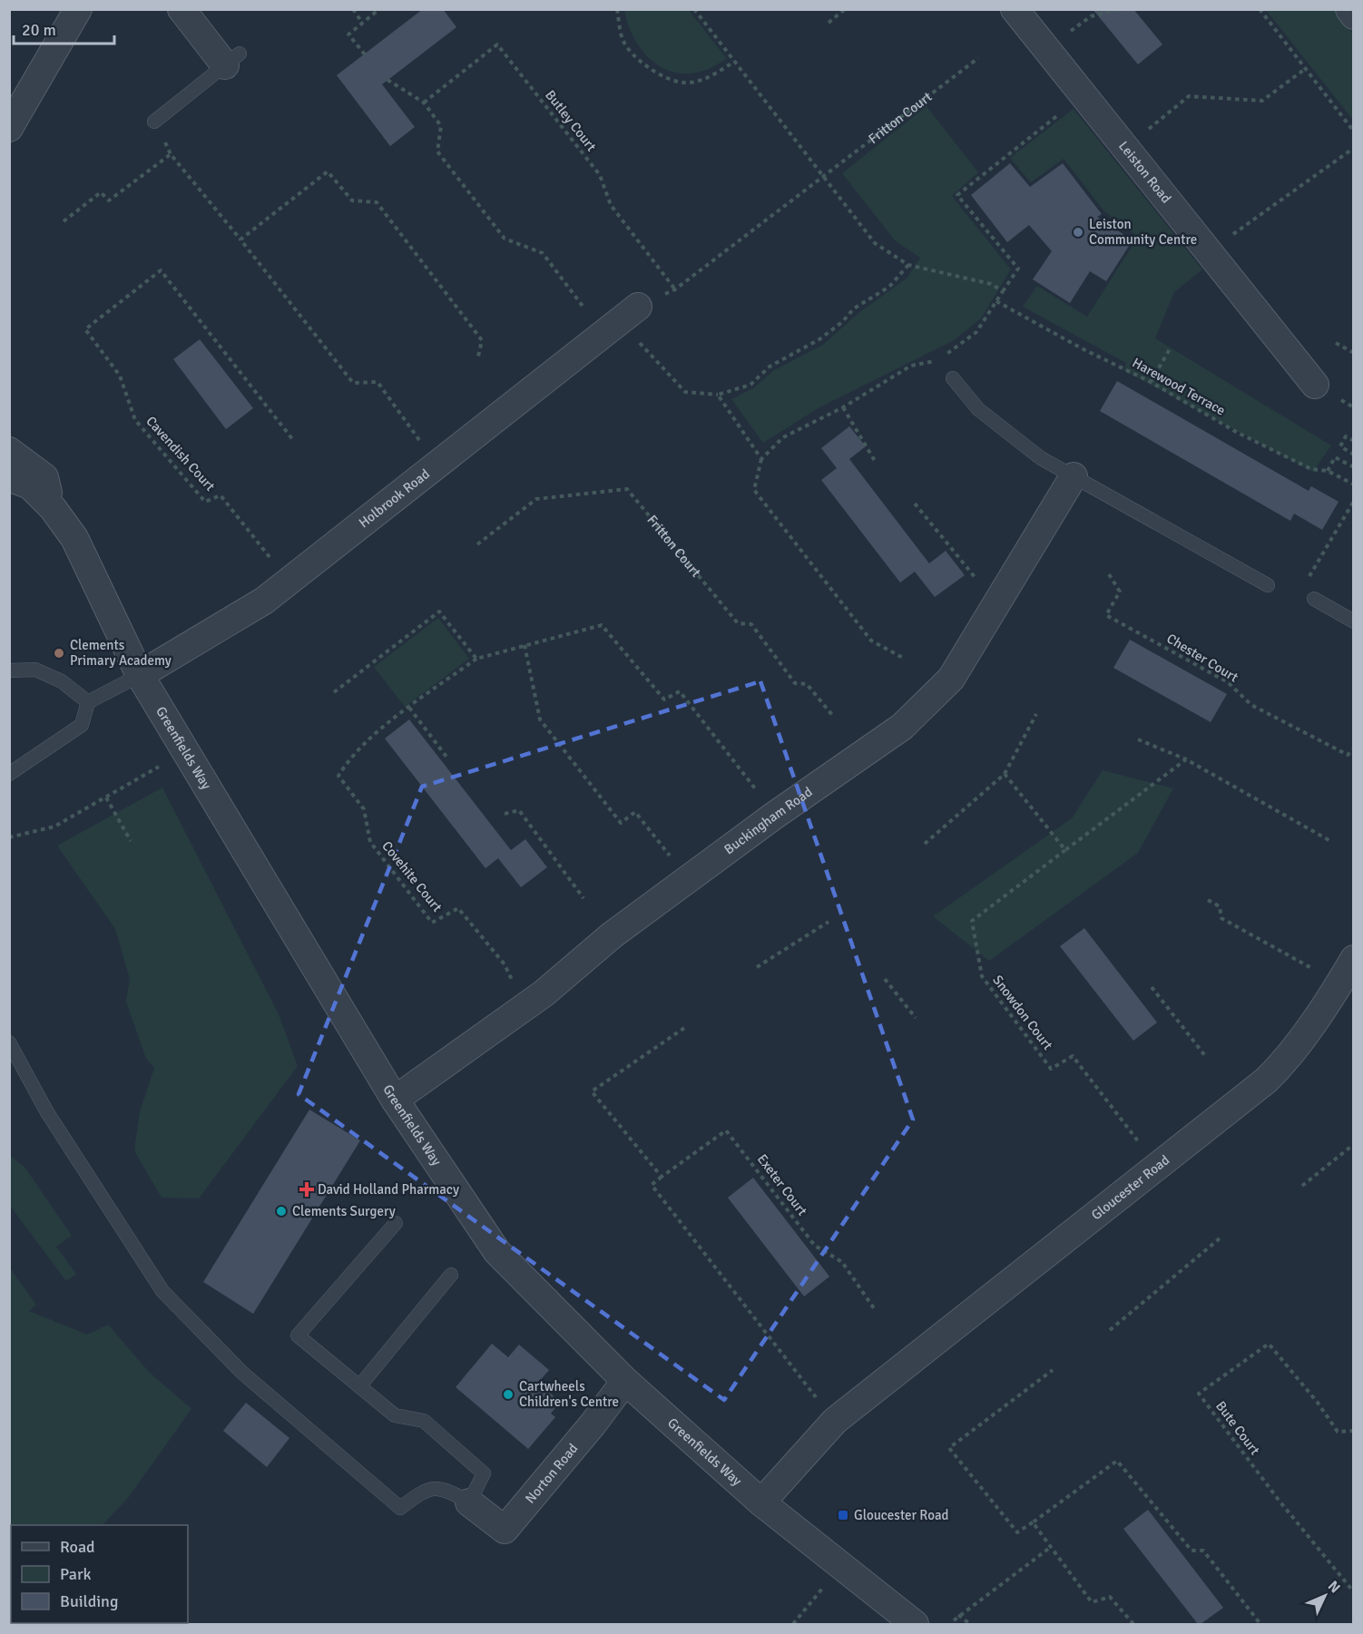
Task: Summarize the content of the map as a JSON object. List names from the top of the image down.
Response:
{
  "streets": {
    "street": [
      "Leiston Road",
      "Holbrook Road",
      "Greenfields Way",
      "Buckingham Road",
      "Gloucester Road",
      "Norton Road"
    ],
    "path": [
      "Fritton Court",
      "Butley Court",
      "Harewood Terrace",
      "Cavendish Court",
      "Chester Court",
      "Covehite Court",
      "Snowdon Court",
      "Exeter Court",
      "Bute Court"
    ]
  },
  "crossings": [
    ["Fritton Court", "Butley Court"],
    ["Fritton Court", "Holbrook Road"],
    ["Cavendish Court", "Holbrook Road"],
    ["Holbrook Road", "Greenfields Way"],
    ["Greenfields Way", "Buckingham Road"],
    ["Greenfields Way", "Gloucester Road"],
    ["Greenfields Way", "Norton Road"],
    ["Buckingham Road", "Covehite Court"],
    ["Snowdon Court", "Gloucester Road"]
  ],
  "places": {
    "other": [
      "Leiston Community Centre",
      "Clements Primary Academy",
      "Clements Surgery",
      "Cartwheels Children's Centre"
    ],
    "health": ["David Holland Pharmacy"],
    "transit": ["Gloucester Road"]
  },
  "legend": ["Road", "Park", "Building"],
  "scale_bar": "20 m",
  "north": "top right"
}
